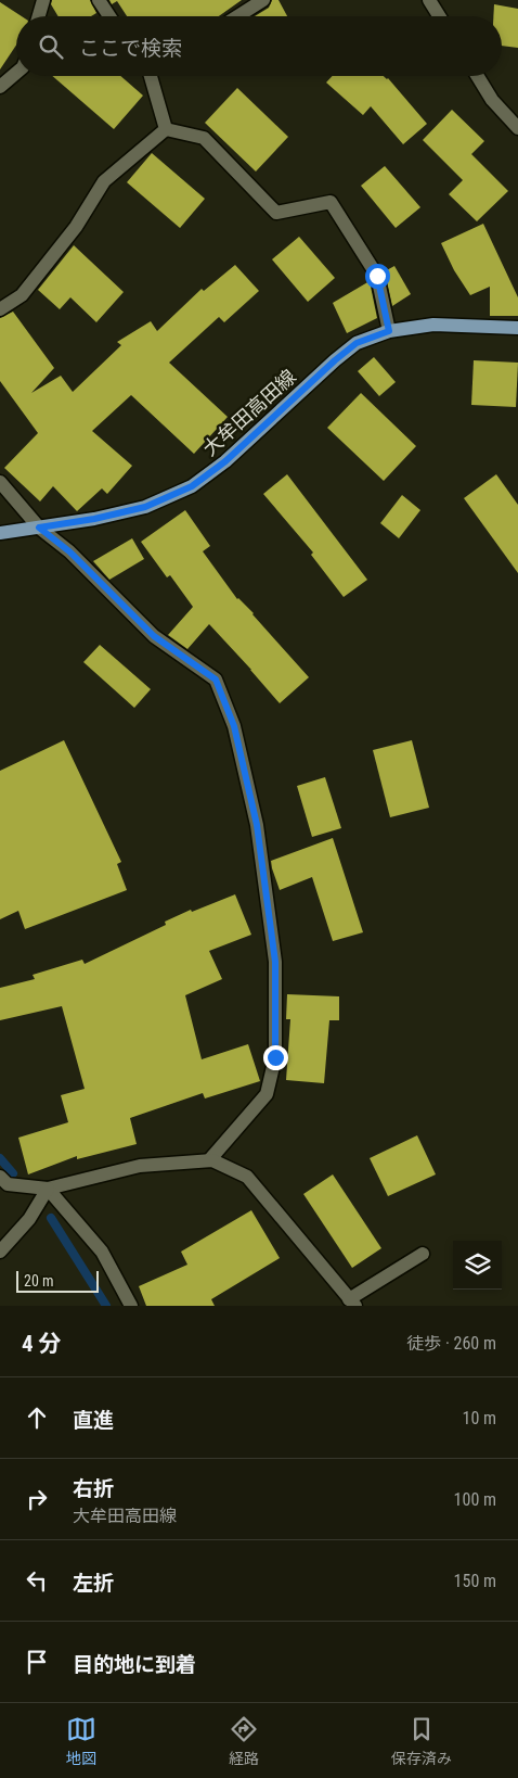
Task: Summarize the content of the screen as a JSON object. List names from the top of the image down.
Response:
{
  "streets": {
    "main road": ["大牟田高田線"]
  },
  "scale_bar": "20 m",
  "page": {
    "search": "ここで検索",
    "scale": "20 m",
    "heading": ["4 分", "徒歩 · 260 m"],
    "list": [
      ["直進", "10 m"],
      ["右折", "大牟田高田線", "100 m"],
      ["左折", "150 m"],
      "目的地に到着"
    ],
    "nav": ["地図", "経路", "保存済み"]
  }
}
